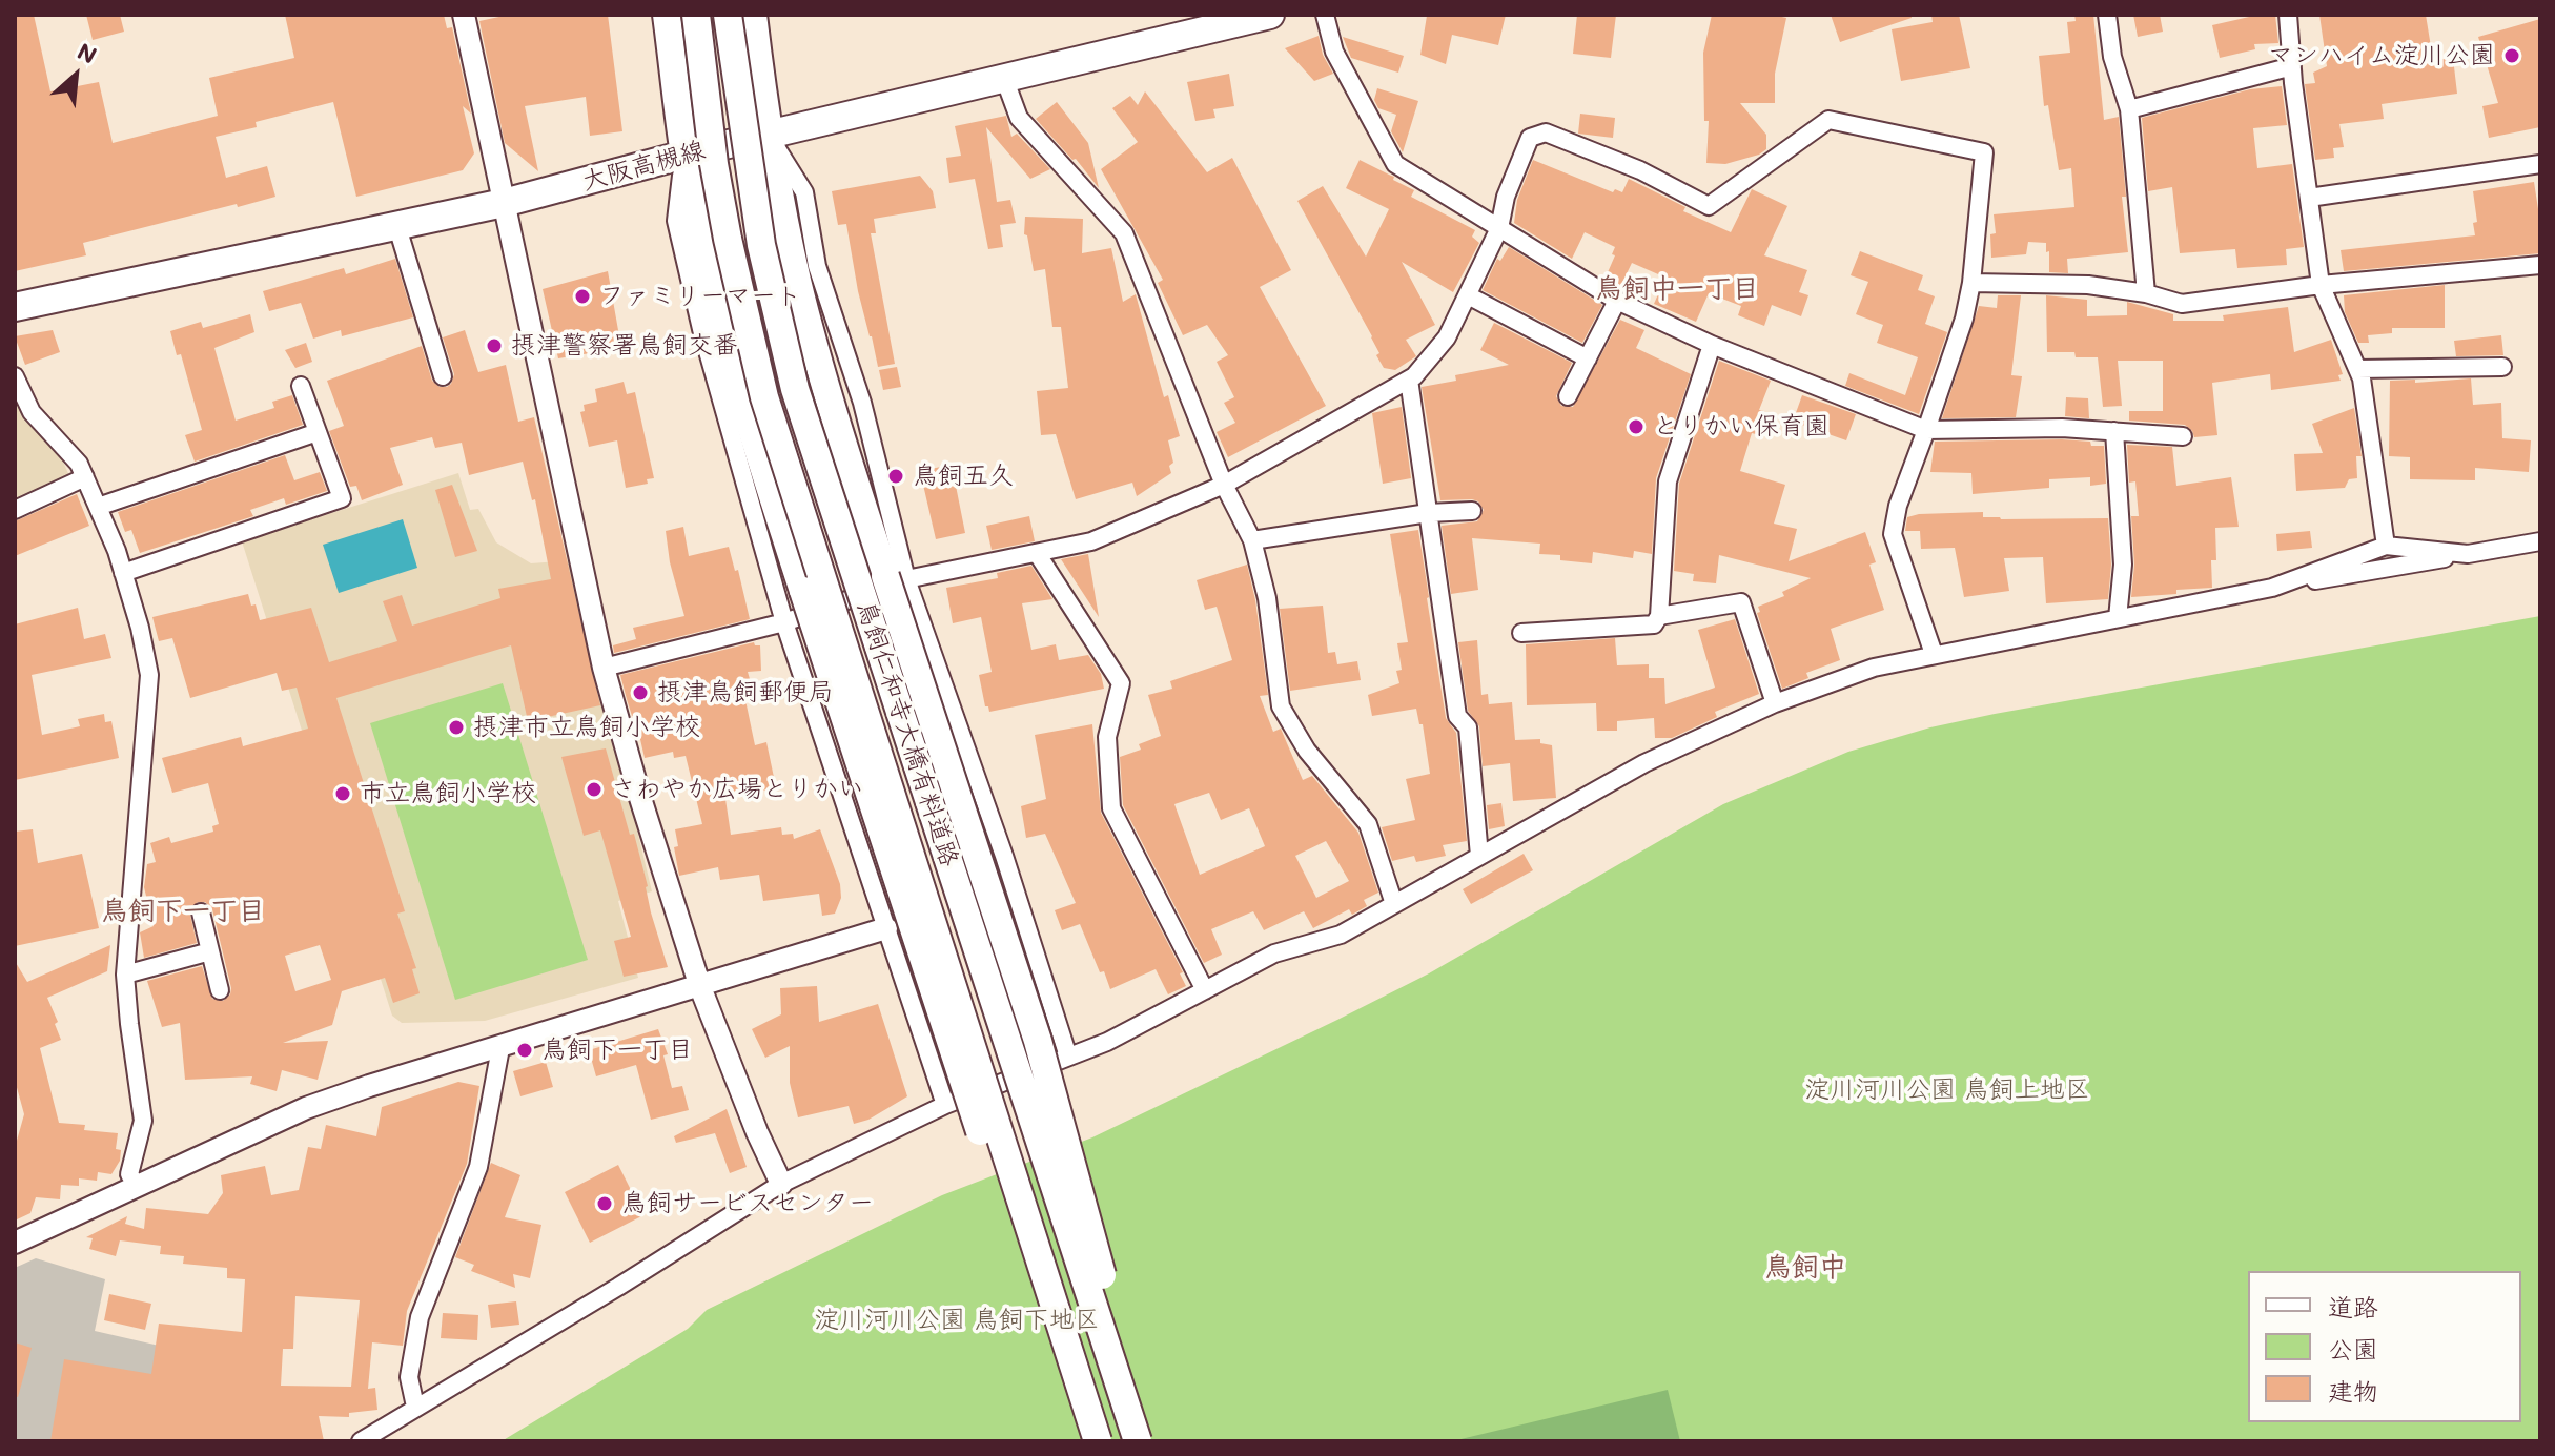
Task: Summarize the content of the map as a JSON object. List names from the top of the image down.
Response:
{
  "streets": {
    "main road": ["大阪高槻線", "鳥飼仁和寺大橋有料道路"]
  },
  "districts": ["鳥飼中一丁目", "鳥飼下一丁目", "鳥飼中"],
  "parks": ["淀川河川公園 鳥飼上地区", "淀川河川公園 鳥飼下地区"],
  "places": [
    "マンハイム淀川公園",
    "ファミリーマート",
    "摂津警察署鳥飼交番",
    "とりかい保育園",
    "鳥飼五久",
    "摂津鳥飼郵便局",
    "摂津市立鳥飼小学校",
    "さわやか広場とりかい",
    "市立鳥飼小学校",
    "鳥飼下一丁目",
    "鳥飼サービスセンター"
  ],
  "legend": ["道路", "公園", "建物"],
  "north": "top right"
}
